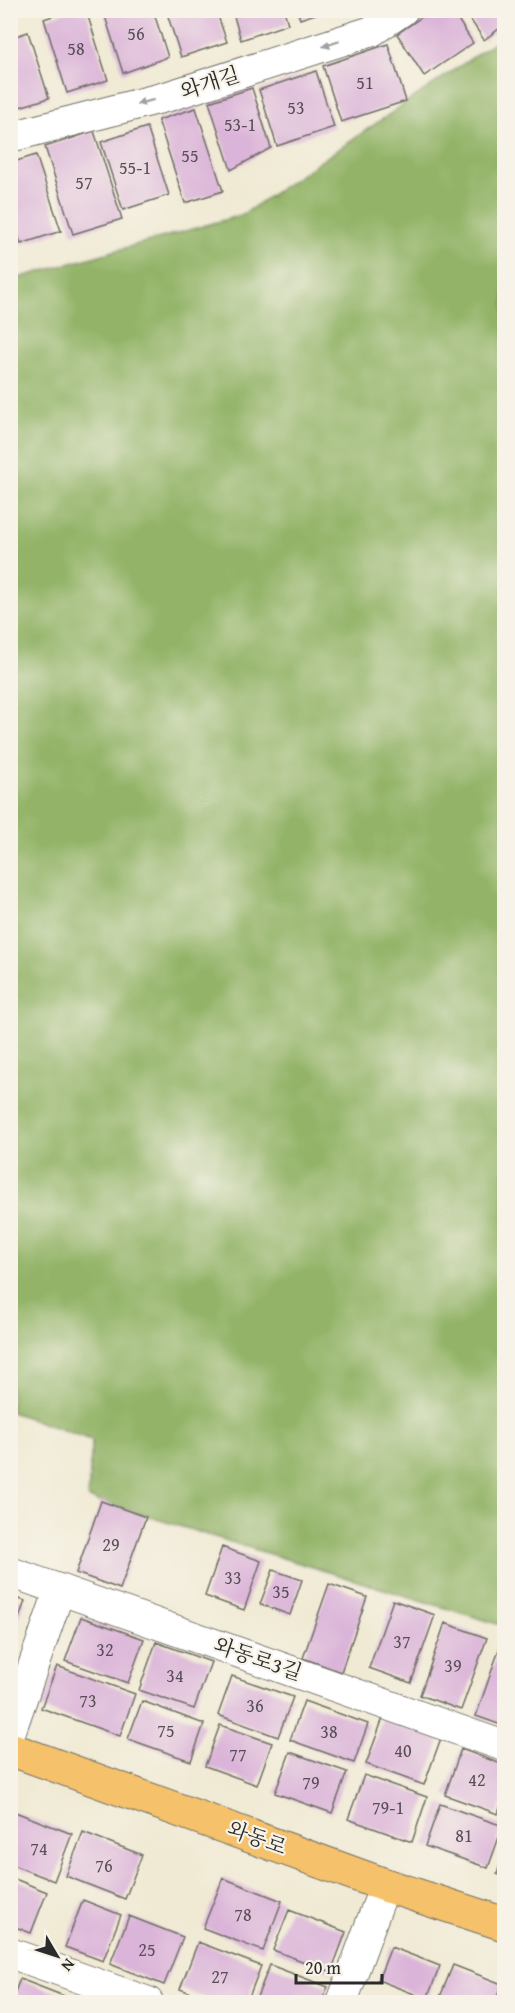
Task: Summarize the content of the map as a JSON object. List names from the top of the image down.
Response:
{
  "streets": {
    "main road": ["와동로"],
    "street": ["와개길", "와동로3길"]
  },
  "one_way": ["와개길"],
  "house_numbers": [
    "56",
    "58",
    "51",
    "53",
    "53-1",
    "55",
    "55-1",
    "57",
    "29",
    "33",
    "35",
    "37",
    "32",
    "39",
    "34",
    "73",
    "36",
    "75",
    "38",
    "40",
    "77",
    "42",
    "79",
    "79-1",
    "81",
    "74",
    "76",
    "78",
    "25",
    "27"
  ],
  "scale_bar": "20 m",
  "north": "bottom right"
}
